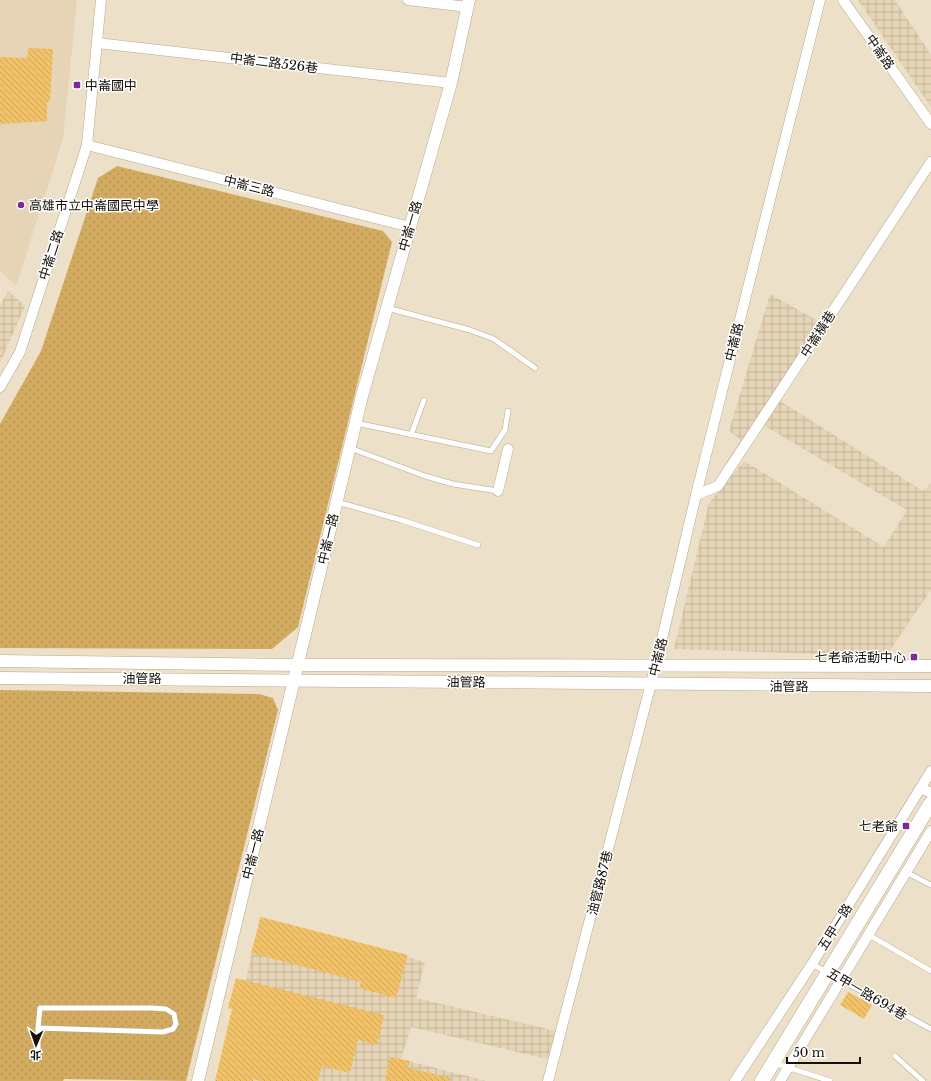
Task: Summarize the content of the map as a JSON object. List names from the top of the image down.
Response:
{
  "streets": {
    "main road": ["五甲一路"],
    "street": [
      "中崙路",
      "中崙二路526巷",
      "中崙三路",
      "中崙一路",
      "中崙二路",
      "中崙橫巷",
      "油管路",
      "油管路87巷"
    ],
    "lane": ["五甲一路694巷"]
  },
  "crossings": [
    ["中崙路", "中崙橫巷"],
    ["中崙路", "油管路"],
    ["中崙路", "油管路87巷"],
    ["中崙二路526巷", "中崙一路"],
    ["中崙二路526巷", "中崙二路"],
    ["中崙三路", "中崙一路"],
    ["中崙三路", "中崙二路"],
    ["中崙一路", "油管路"],
    ["油管路", "油管路87巷"],
    ["五甲一路", "五甲一路694巷"]
  ],
  "places": {
    "transit": ["中崙國中", "七老爺活動中心", "七老爺"],
    "other": ["高雄市立中崙國民中學"]
  },
  "scale_bar": "50 m",
  "north": "bottom"
}
